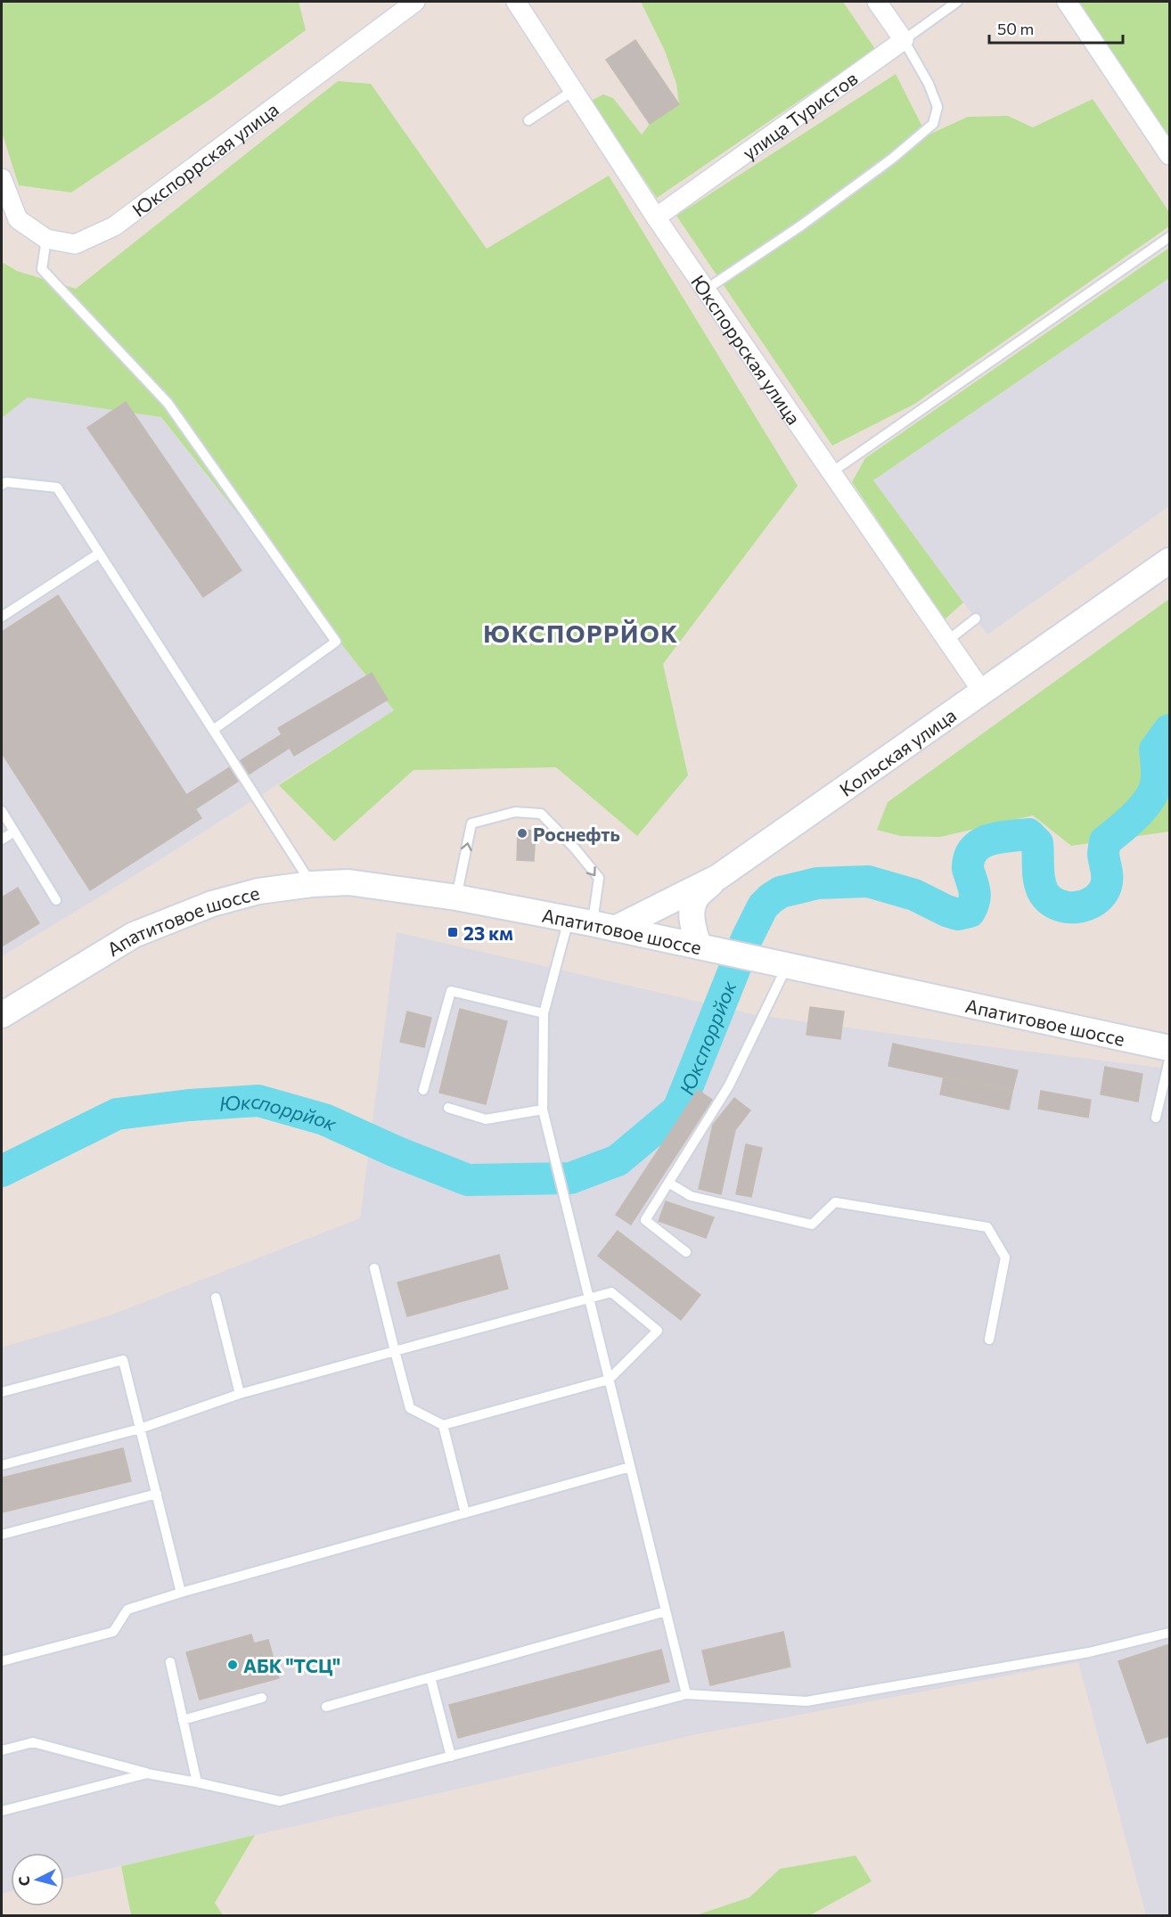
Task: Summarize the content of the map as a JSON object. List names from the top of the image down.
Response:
{
  "streets": {
    "street": [
      "улица Туристов",
      "Юкспоррская улица",
      "Кольская улица",
      "Апатитовое шоссе"
    ]
  },
  "crossings": [
    ["улица Туристов", "Юкспоррская улица"],
    ["Юкспоррская улица", "Кольская улица"],
    ["Кольская улица", "Апатитовое шоссе"]
  ],
  "districts": ["ЮКСПОРРЙОК"],
  "water": ["Юкспоррйок"],
  "places": {
    "other": ["Роснефть", "АБК \"ТСЦ\""],
    "transit": ["23 км"]
  },
  "scale_bar": "50 m",
  "north": "left"
}
